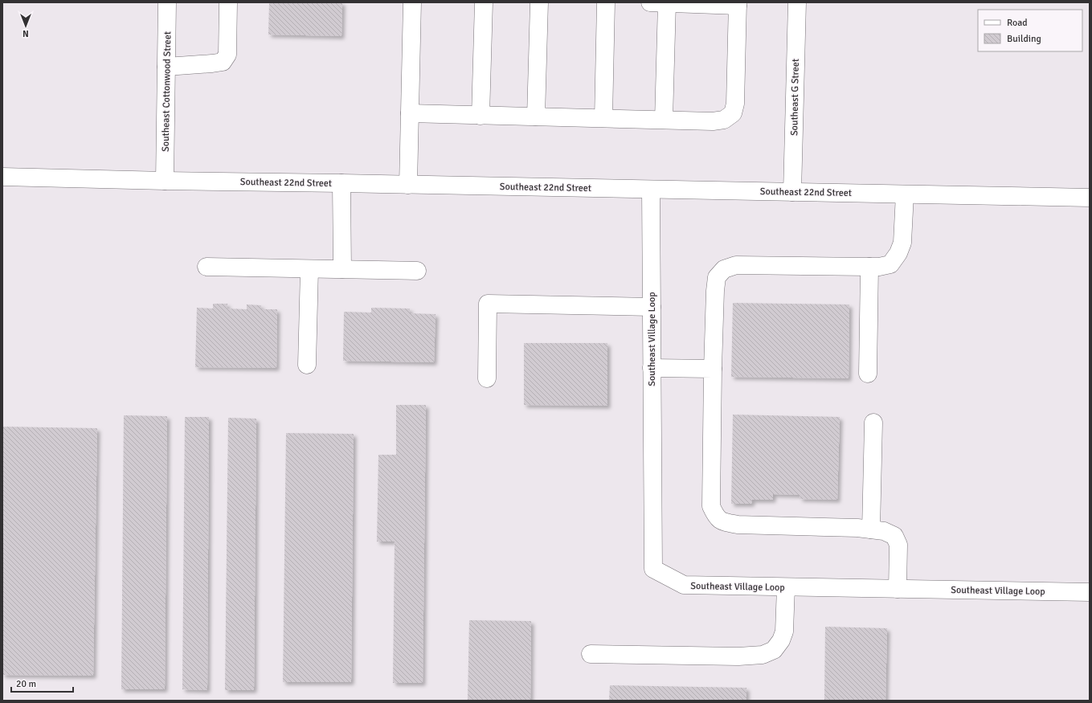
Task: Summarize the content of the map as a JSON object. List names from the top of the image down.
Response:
{
  "streets": {
    "street": [
      "Southeast Cottonwood Street",
      "Southeast G Street",
      "Southeast 22nd Street",
      "Southeast Village Loop"
    ]
  },
  "crossings": [
    ["Southeast Cottonwood Street", "Southeast 22nd Street"],
    ["Southeast G Street", "Southeast 22nd Street"],
    ["Southeast 22nd Street", "Southeast Village Loop"]
  ],
  "legend": ["Road", "Building"],
  "scale_bar": "20 m",
  "north": "bottom"
}
